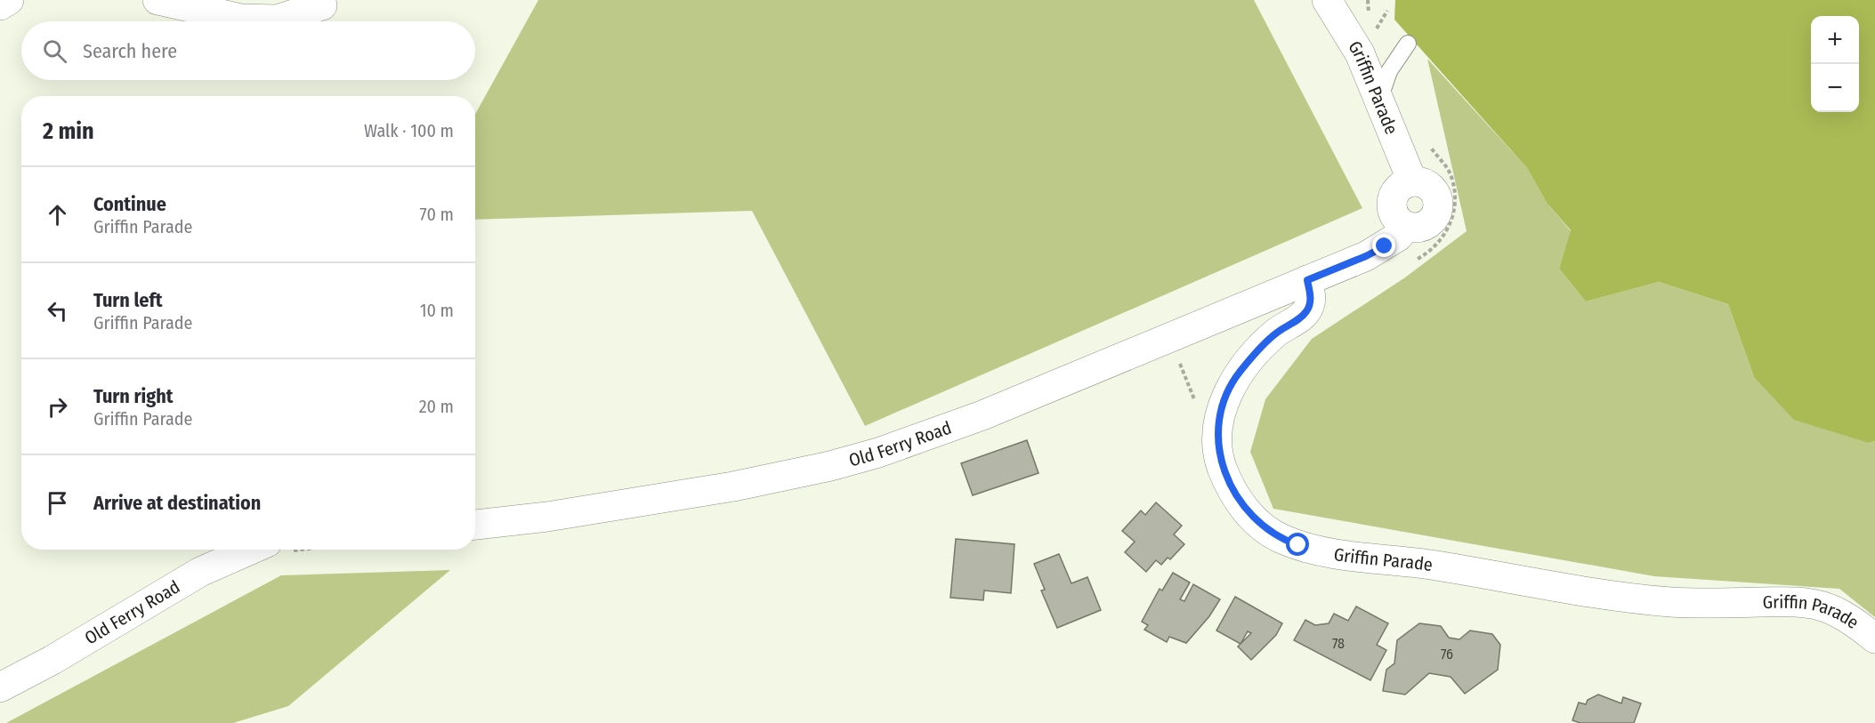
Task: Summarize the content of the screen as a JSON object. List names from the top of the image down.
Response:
{
  "streets": {
    "street": ["Griffin Parade", "Old Ferry Road"]
  },
  "crossings": [
    ["Griffin Parade", "Old Ferry Road"]
  ],
  "house_numbers": ["78", "76"],
  "page": {
    "map_buttons": ["+", "−"],
    "search": "Search here",
    "heading": ["2 min", "Walk · 100 m"],
    "list": [
      ["Continue", "Griffin Parade", "70 m"],
      ["Turn left", "Griffin Parade", "10 m"],
      ["Turn right", "Griffin Parade", "20 m"],
      "Arrive at destination"
    ]
  }
}
